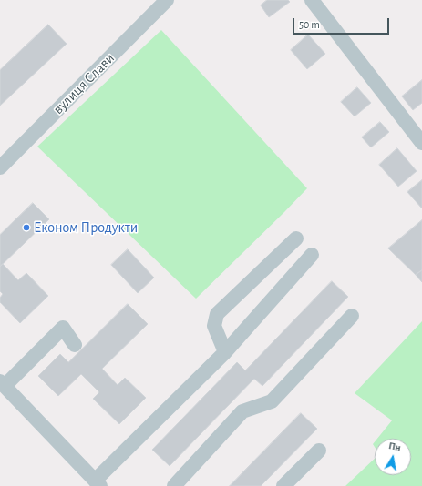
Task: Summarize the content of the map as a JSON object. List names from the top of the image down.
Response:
{
  "streets": {
    "street": ["вулиця Слави"]
  },
  "places": ["Економ Продукти"],
  "scale_bar": "50 m",
  "north": "top"
}
